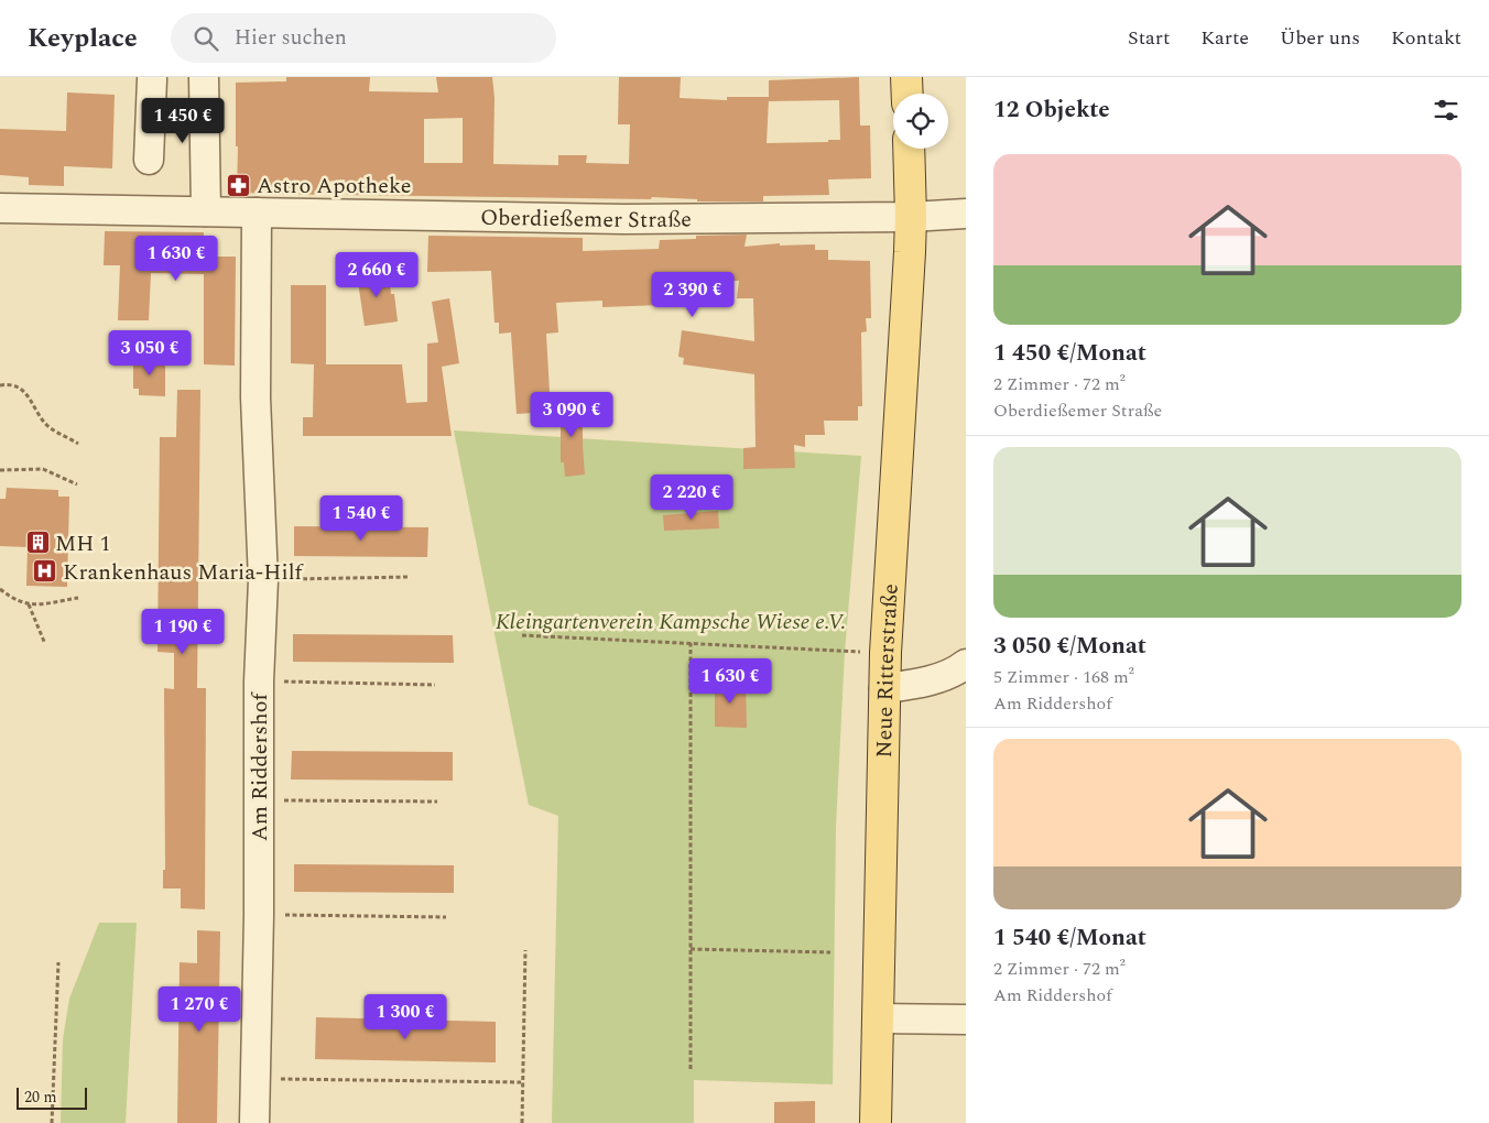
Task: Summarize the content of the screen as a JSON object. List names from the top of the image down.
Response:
{
  "streets": {
    "main road": ["Neue Ritterstraße"],
    "street": ["Oberdießemer Straße", "Am Riddershof"]
  },
  "crossings": [
    ["Oberdießemer Straße", "Neue Ritterstraße"],
    ["Oberdießemer Straße", "Am Riddershof"]
  ],
  "parks": ["Kleingartenverein Kampsche Wiese e.V."],
  "places": {
    "pharmacy": ["Astro Apotheke"],
    "building": ["MH 1"],
    "hospital": ["Krankenhaus Maria-Hilf"]
  },
  "scale_bar": "20 m",
  "page": {
    "header": "Keyplace",
    "search": "Hier suchen",
    "nav": [
      "Start",
      "Karte",
      "Über uns",
      "Kontakt"
    ],
    "heading": "12 Objekte",
    "price": [
      "1 450 €",
      "1 630 €",
      "2 660 €",
      "2 390 €",
      "3 050 €",
      "3 090 €",
      "2 220 €",
      "1 540 €",
      "1 190 €",
      "1 630 €",
      "1 270 €",
      "1 300 €"
    ],
    "list": [
      {
        "name": "1 450 €/Monat",
        "note": "2 Zimmer · 72 m² · Oberdießemer Straße"
      },
      {
        "name": "3 050 €/Monat",
        "note": "5 Zimmer · 168 m² · Am Riddershof"
      },
      {
        "name": "1 540 €/Monat",
        "note": "2 Zimmer · 72 m² · Am Riddershof"
      }
    ],
    "scale": "20 m"
  }
}
